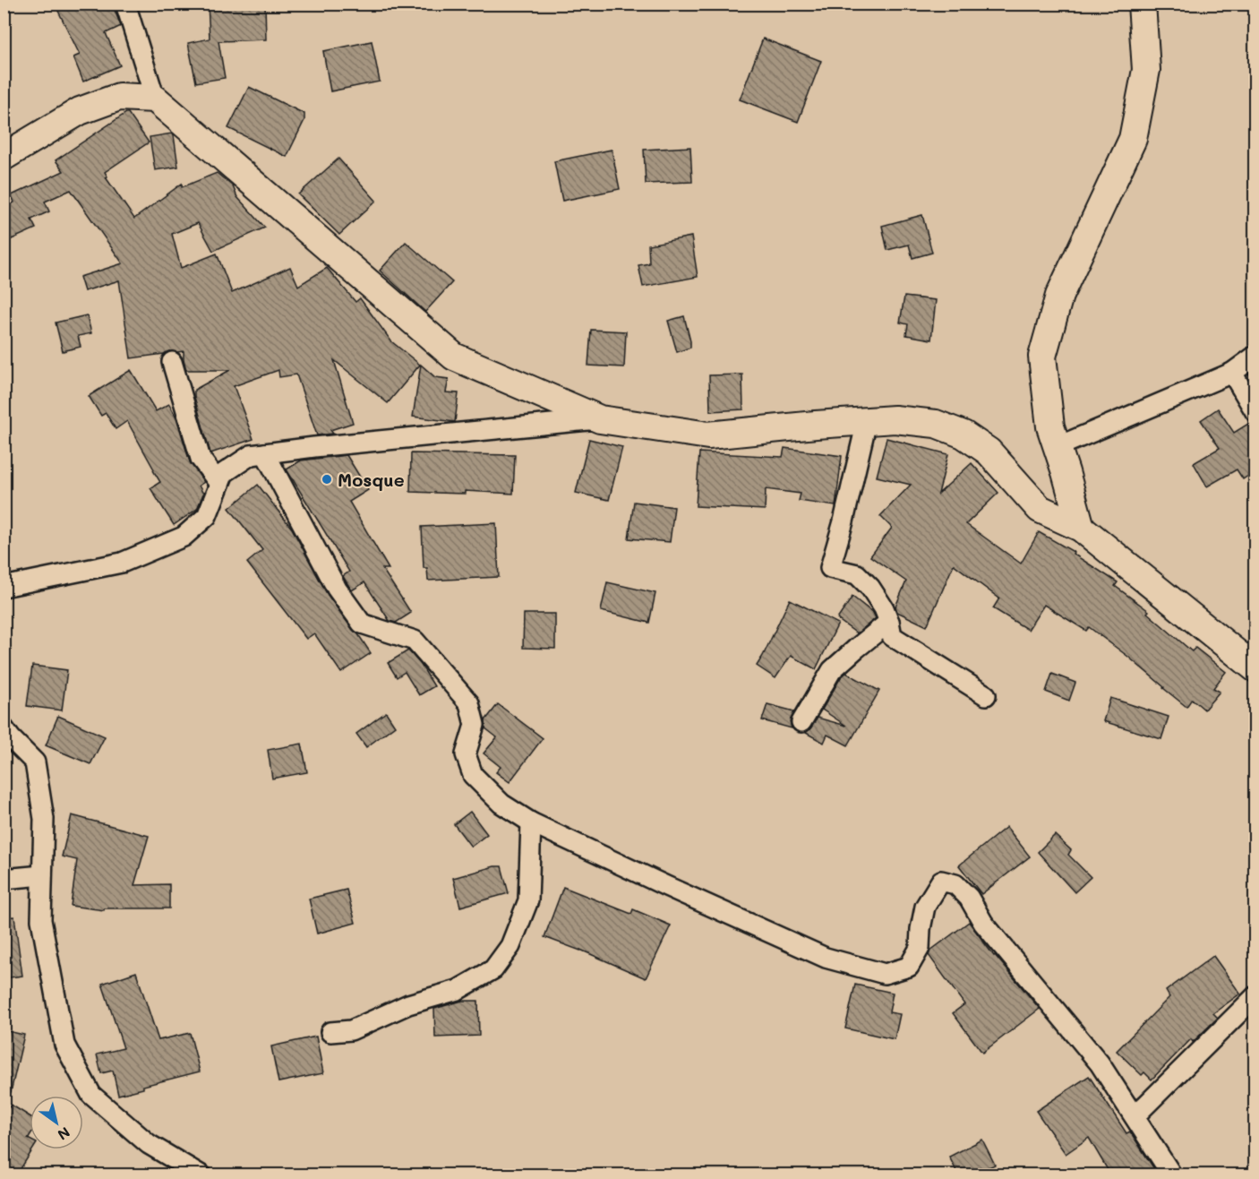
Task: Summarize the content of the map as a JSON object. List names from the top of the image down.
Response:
{
  "places": ["Mosque"],
  "north": "bottom right"
}
